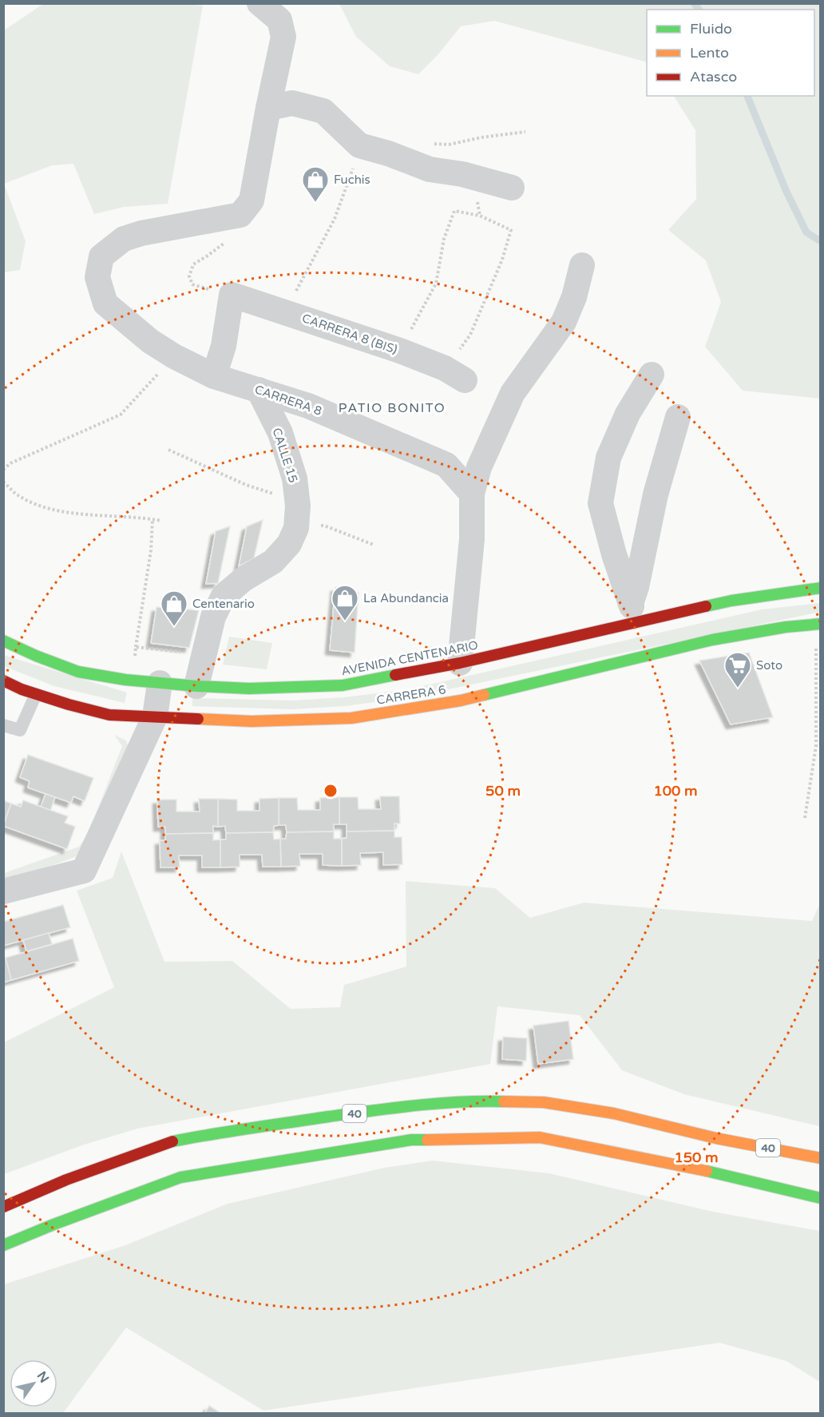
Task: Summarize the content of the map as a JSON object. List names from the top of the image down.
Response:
{
  "streets": {
    "main road": ["AVENIDA CENTENARIO", "CARRERA 6", "40"],
    "street": ["CARRERA 8 (BIS)", "CARRERA 8", "CALLE 15"]
  },
  "crossings": [
    ["CARRERA 8 (BIS)", "CARRERA 8"],
    ["CARRERA 8", "CALLE 15"],
    ["CALLE 15", "AVENIDA CENTENARIO"]
  ],
  "districts": ["PATIO BONITO"],
  "places": {
    "shop": ["Fuchis", "La Abundancia", "Centenario"],
    "supermarket": ["Soto"]
  },
  "legend": ["Fluido", "Lento", "Atasco"],
  "north": "top right",
  "rings": ["50 m", "100 m", "150 m"]
}
